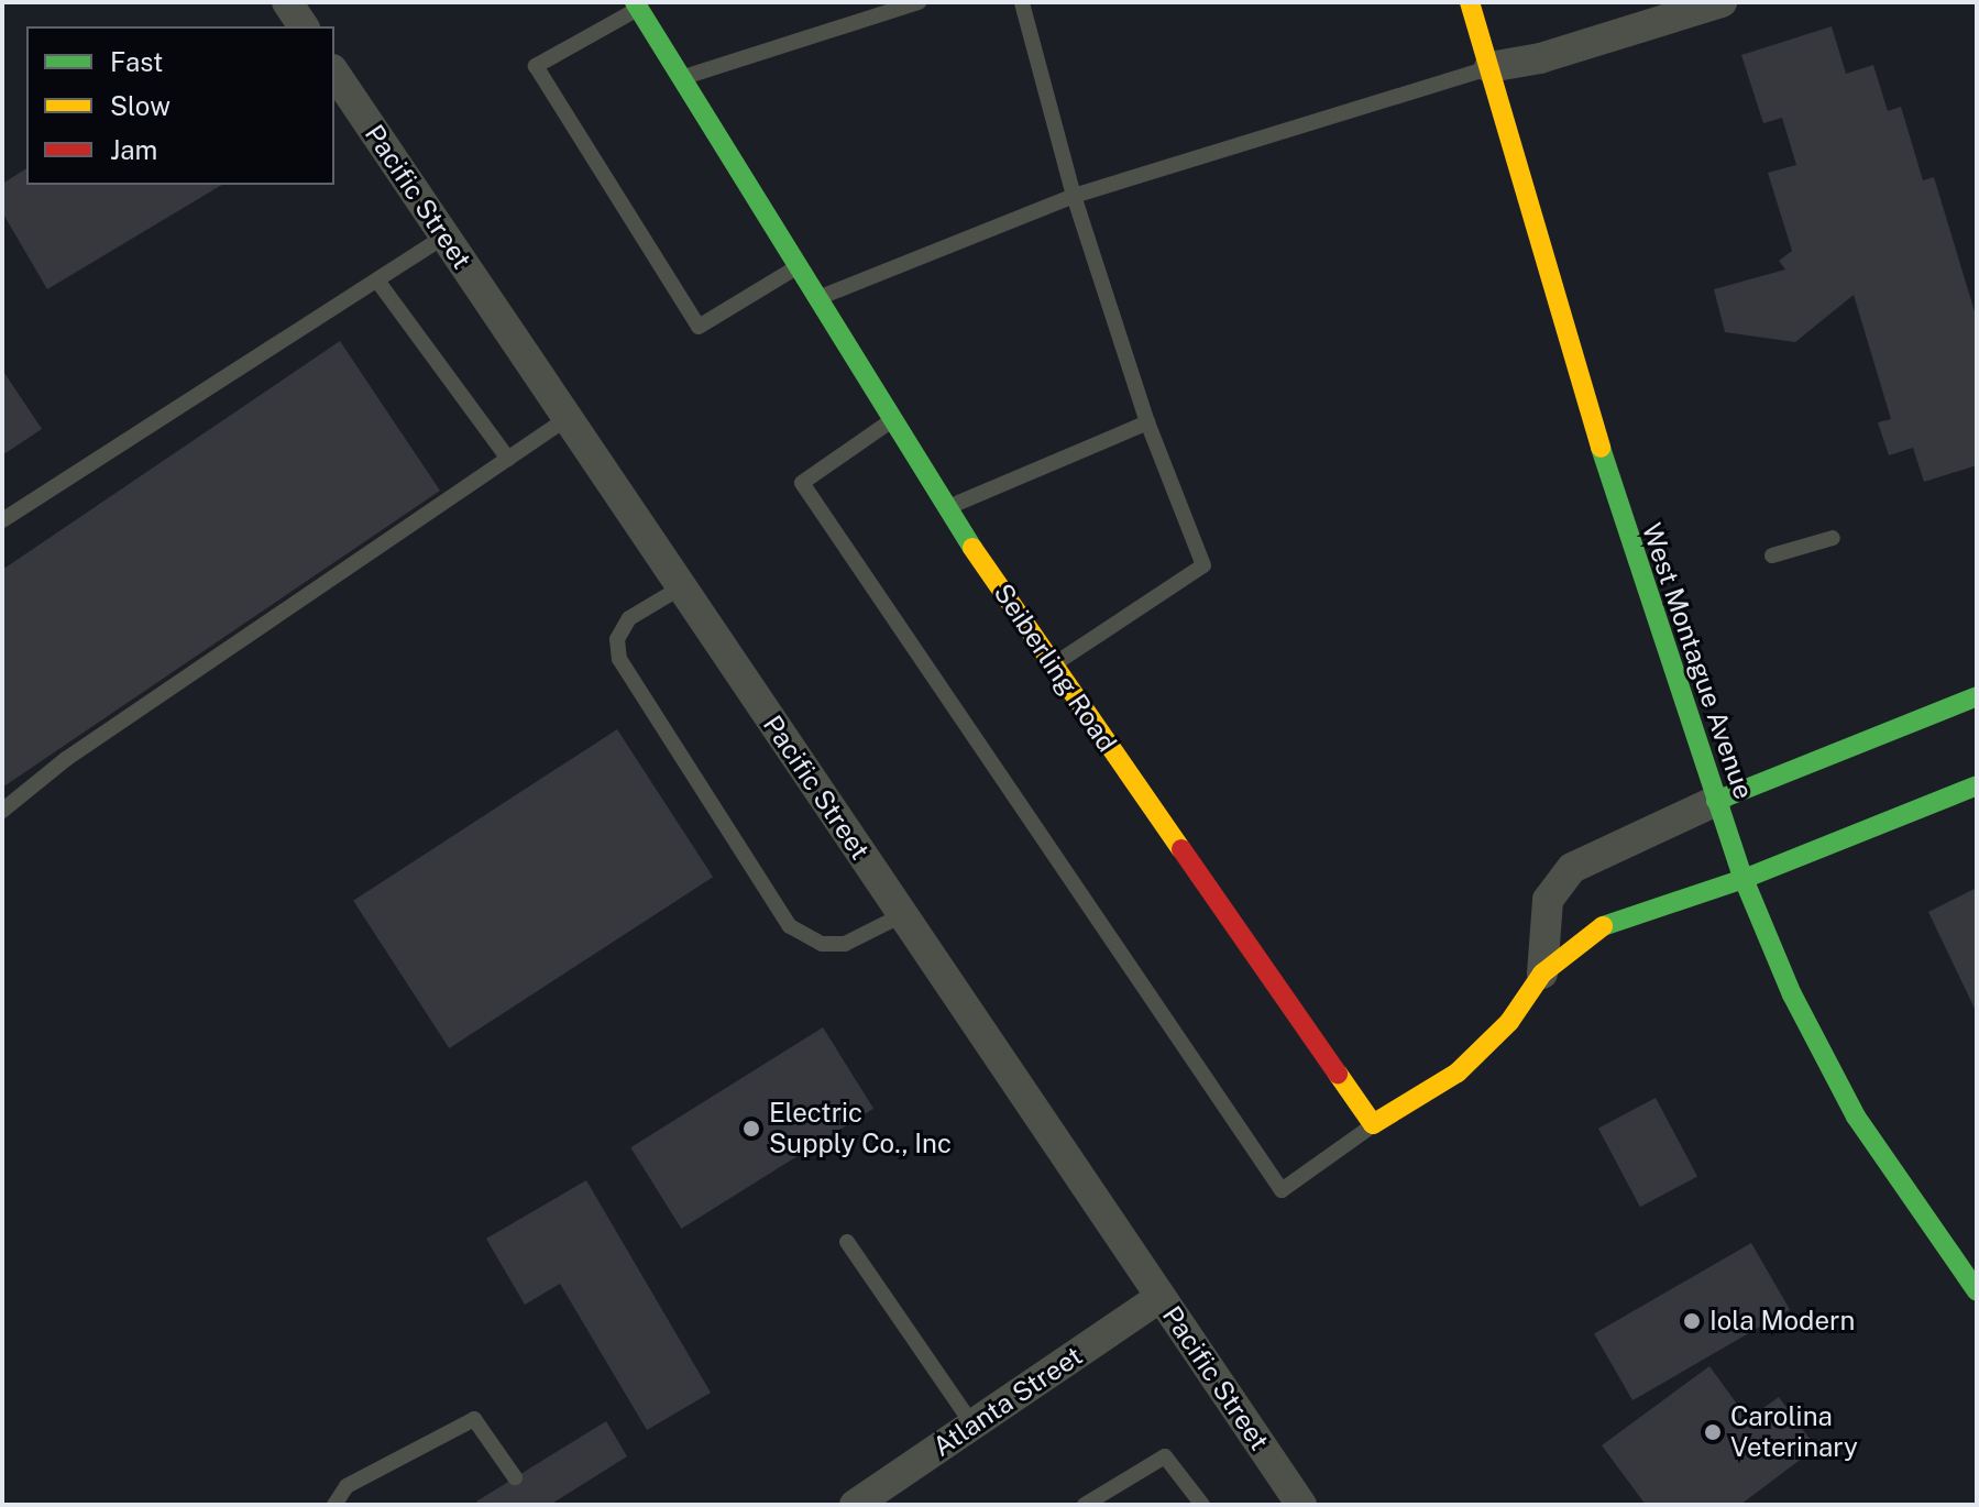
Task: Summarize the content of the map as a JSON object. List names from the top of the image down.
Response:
{
  "streets": {
    "street": [
      "Pacific Street",
      "West Montague Avenue",
      "Seiberling Road",
      "Atlanta Street"
    ]
  },
  "crossings": [
    ["Pacific Street", "Atlanta Street"]
  ],
  "places": ["Electric Supply Co., Inc", "Iola Modern", "Carolina Veterinary"],
  "legend": ["Fast", "Slow", "Jam"]
}
